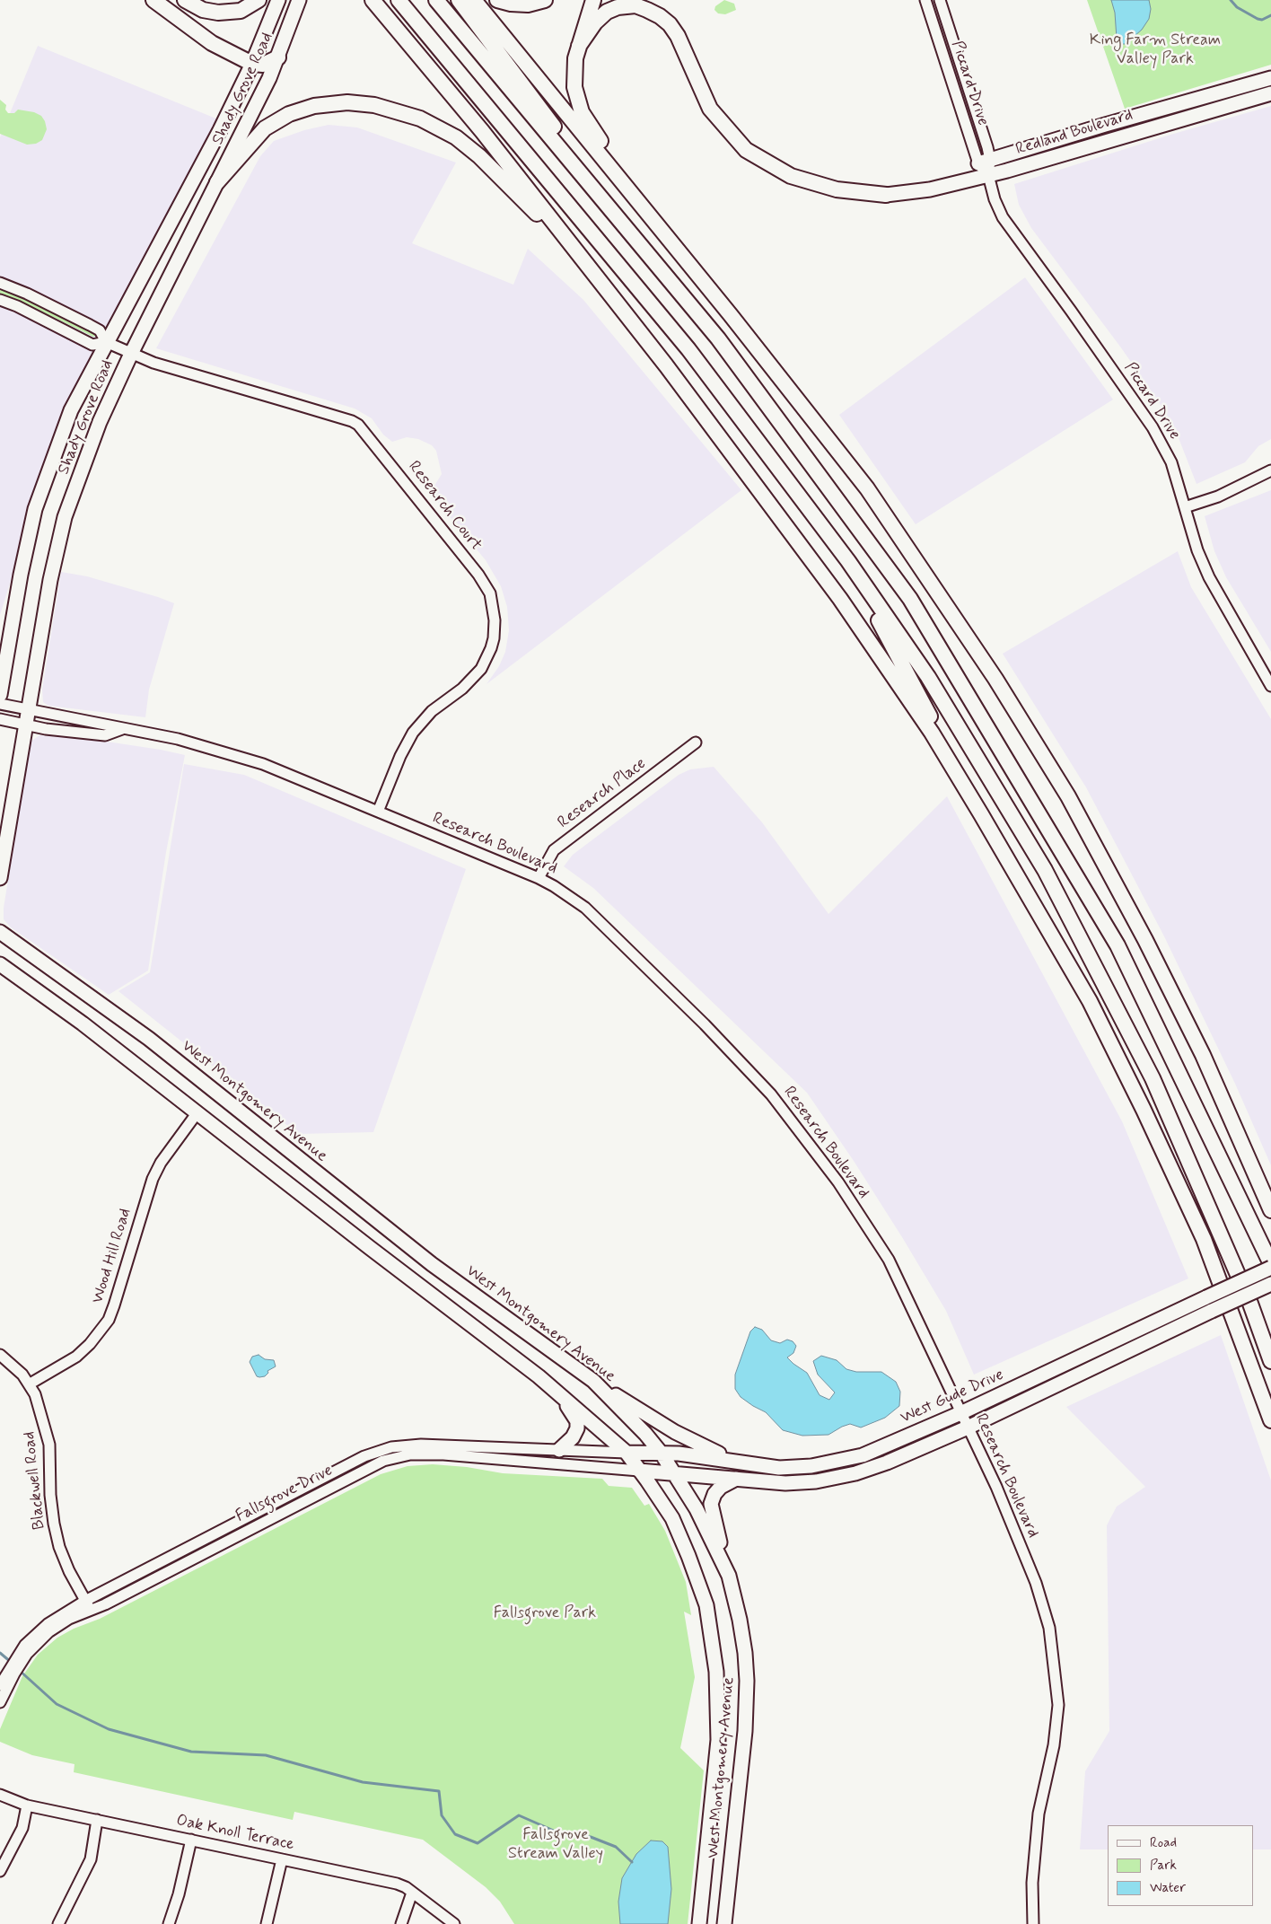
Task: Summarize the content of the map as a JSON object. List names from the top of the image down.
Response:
{
  "streets": {
    "main road": [
      "Shady Grove Road",
      "Redland Boulevard",
      "West Montgomery Avenue",
      "West Gude Drive"
    ],
    "street": [
      "Piccard Drive",
      "Research Court",
      "Research Place",
      "Research Boulevard",
      "Wood Hill Road",
      "Blackwell Road",
      "Fallsgrove Drive",
      "Oak Knoll Terrace"
    ]
  },
  "crossings": [
    ["Piccard Drive", "Redland Boulevard"],
    ["Shady Grove Road", "Research Court"],
    ["Shady Grove Road", "Research Boulevard"],
    ["Research Court", "Research Boulevard"],
    ["Research Place", "Research Boulevard"],
    ["Research Boulevard", "West Gude Drive"],
    ["West Montgomery Avenue", "Wood Hill Road"],
    ["West Montgomery Avenue", "West Gude Drive"],
    ["West Montgomery Avenue", "Fallsgrove Drive"],
    ["Wood Hill Road", "Blackwell Road"],
    ["West Gude Drive", "Fallsgrove Drive"],
    ["Blackwell Road", "Fallsgrove Drive"]
  ],
  "parks": ["King Farm Stream Valley Park", "Fallsgrove Park", "Fallsgrove Stream Valley"],
  "legend": ["Road", "Park", "Water"]
}
